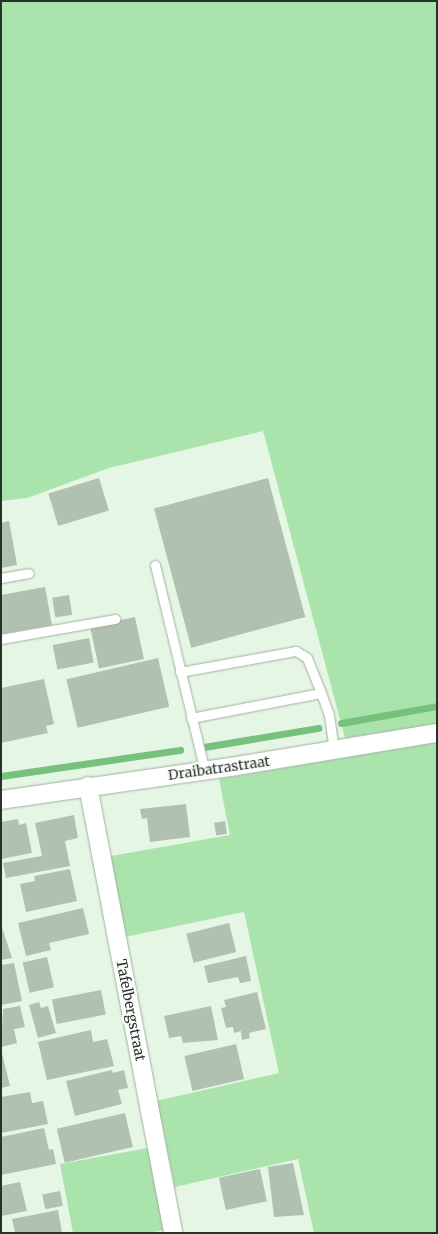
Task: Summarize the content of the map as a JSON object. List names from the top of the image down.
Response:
{
  "streets": {
    "street": ["Draibatrastraat", "Tafelbergstraat"]
  },
  "crossings": [
    ["Draibatrastraat", "Tafelbergstraat"]
  ]
}
